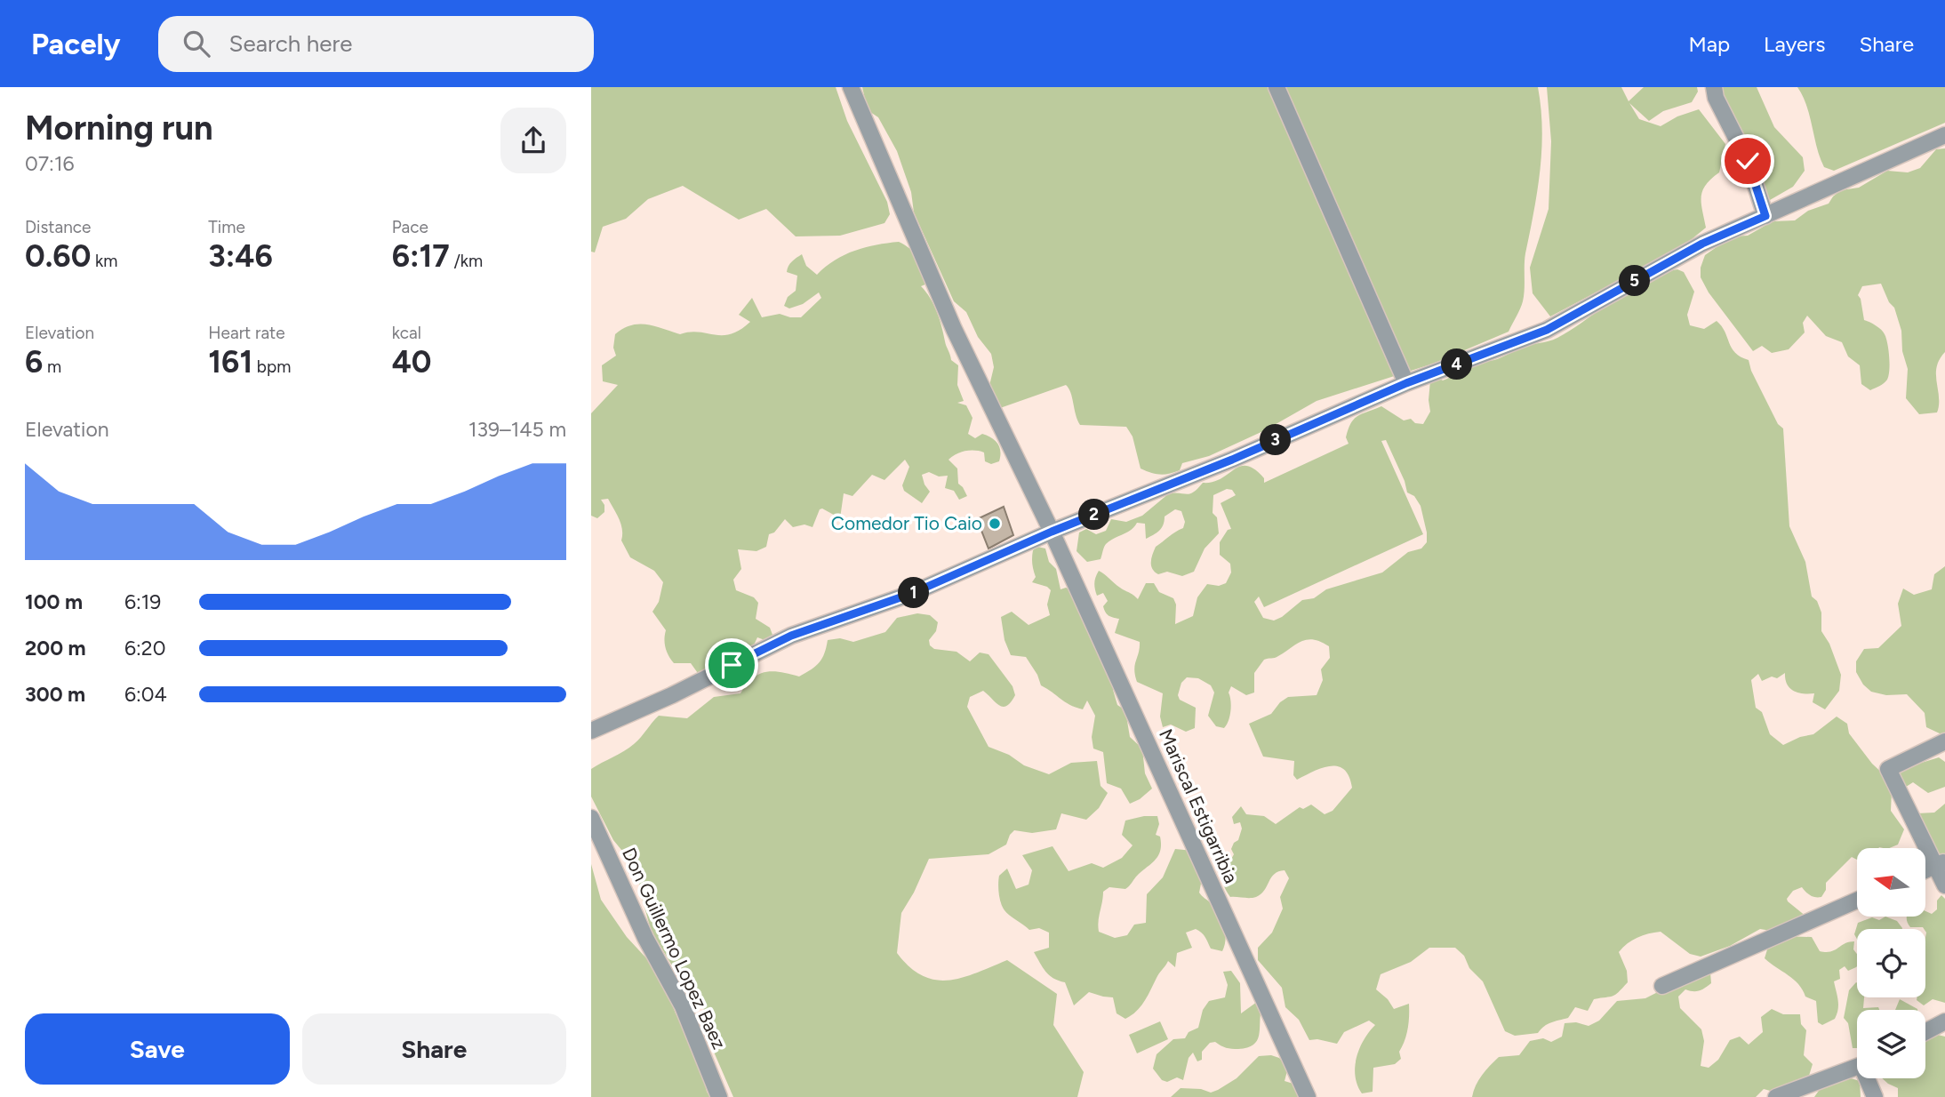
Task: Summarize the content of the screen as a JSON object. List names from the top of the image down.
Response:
{
  "streets": {
    "street": ["Mariscal Estigarribia", "Don Guillermo Lopez Baez"]
  },
  "places": ["Comedor Tio Caio"],
  "north": "left",
  "page": {
    "header": "Pacely",
    "search": "Search here",
    "nav": ["Map", "Layers", "Share"],
    "heading": ["Morning run", "07:16"],
    "stats": [
      ["Distance", "0.60 km"],
      ["Time", "3:46"],
      ["Pace", "6:17 /km"],
      ["Elevation", "6 m"],
      ["Heart rate", "161 bpm"],
      ["kcal", "40"]
    ],
    "pins": [
      "5",
      "4",
      "3",
      "2",
      "1"
    ],
    "chart": ["Elevation", "139–145 m"],
    "list": [
      {
        "name": "100 m",
        "note": "6:19"
      },
      {
        "name": "200 m",
        "note": "6:20"
      },
      {
        "name": "300 m",
        "note": "6:04"
      }
    ],
    "buttons": ["Save", "Share"]
  }
}
